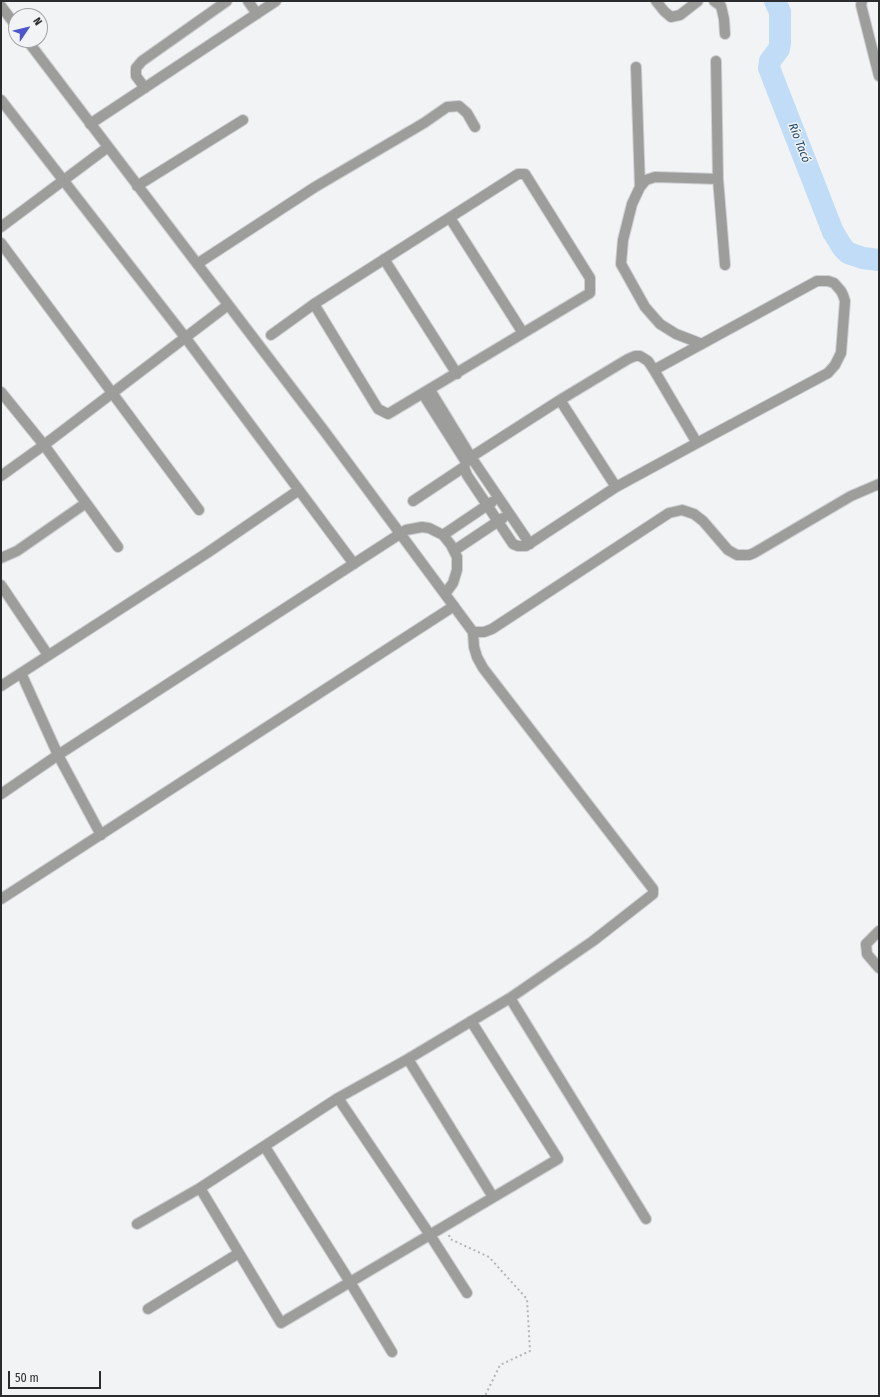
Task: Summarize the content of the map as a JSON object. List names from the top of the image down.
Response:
{
  "water": ["Río Tacó"],
  "scale_bar": "50 m",
  "north": "top right"
}
